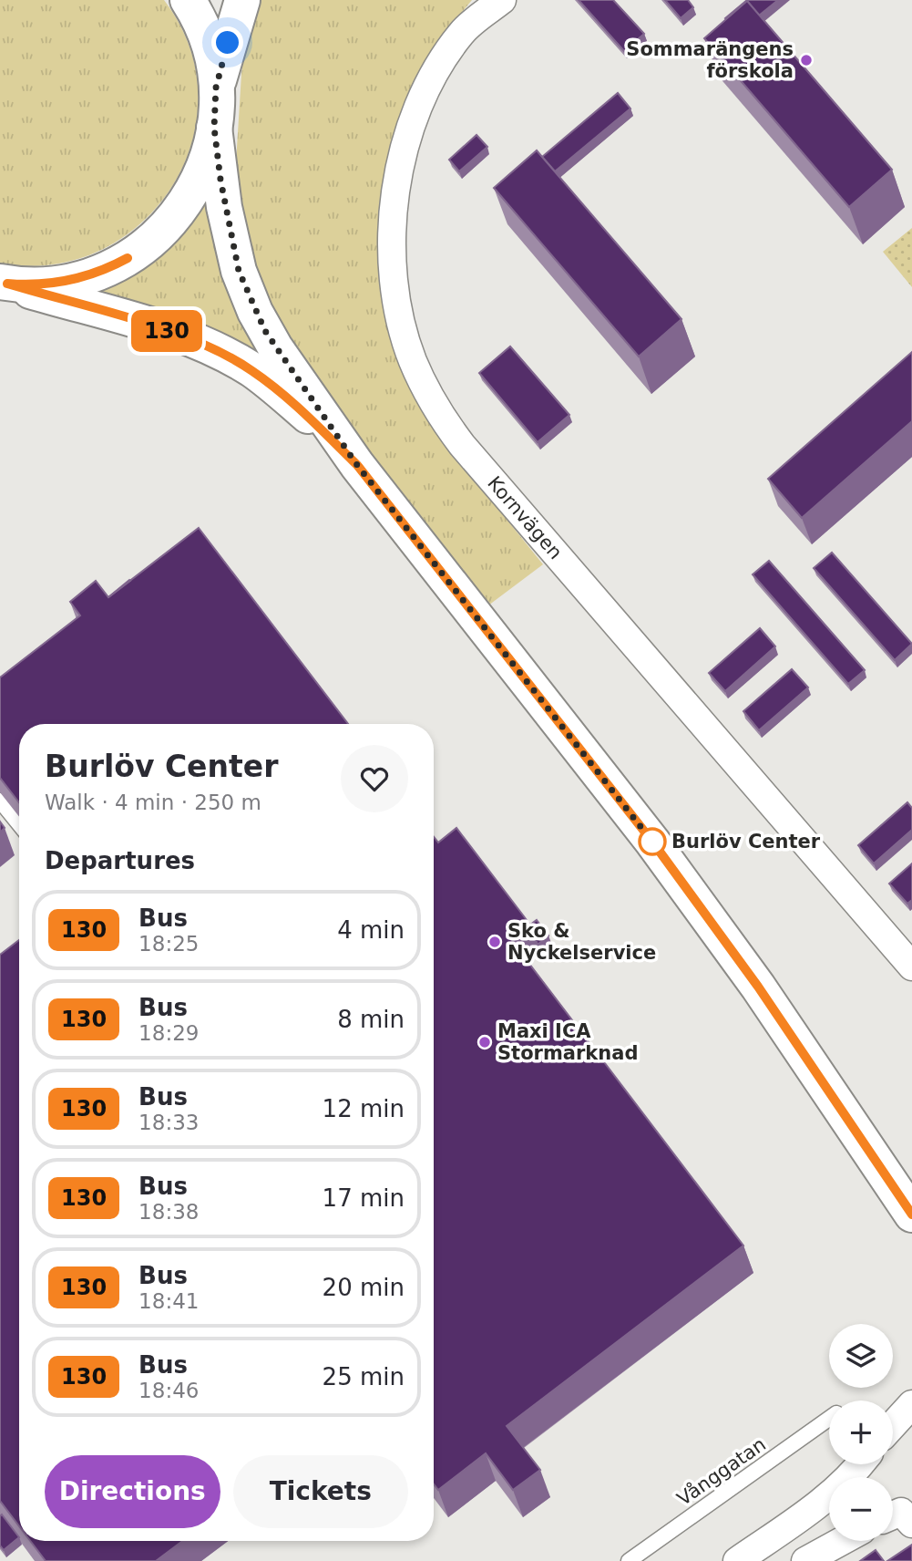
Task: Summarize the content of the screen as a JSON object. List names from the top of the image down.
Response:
{
  "streets": {
    "street": ["Kornvägen"],
    "lane": ["Vånggatan"]
  },
  "places": [
    "Sommarängens förskola",
    "Burlöv Center",
    "Sko & Nyckelservice",
    "Maxi ICA Stormarknad"
  ],
  "lines": ["bus line 130"],
  "page": {
    "on_map": "130",
    "heading": [
      ["Burlöv Center", "Walk · 4 min · 250 m"],
      "Departures"
    ],
    "list": [
      {
        "mark": "130",
        "name": "Bus",
        "note": "18:25",
        "value": "4 min"
      },
      {
        "mark": "130",
        "name": "Bus",
        "note": "18:29",
        "value": "8 min"
      },
      {
        "mark": "130",
        "name": "Bus",
        "note": "18:33",
        "value": "12 min"
      },
      {
        "mark": "130",
        "name": "Bus",
        "note": "18:38",
        "value": "17 min"
      },
      {
        "mark": "130",
        "name": "Bus",
        "note": "18:41",
        "value": "20 min"
      },
      {
        "mark": "130",
        "name": "Bus",
        "note": "18:46",
        "value": "25 min"
      }
    ],
    "map_buttons": ["+", "−"],
    "buttons": ["Directions", "Tickets"]
  }
}
